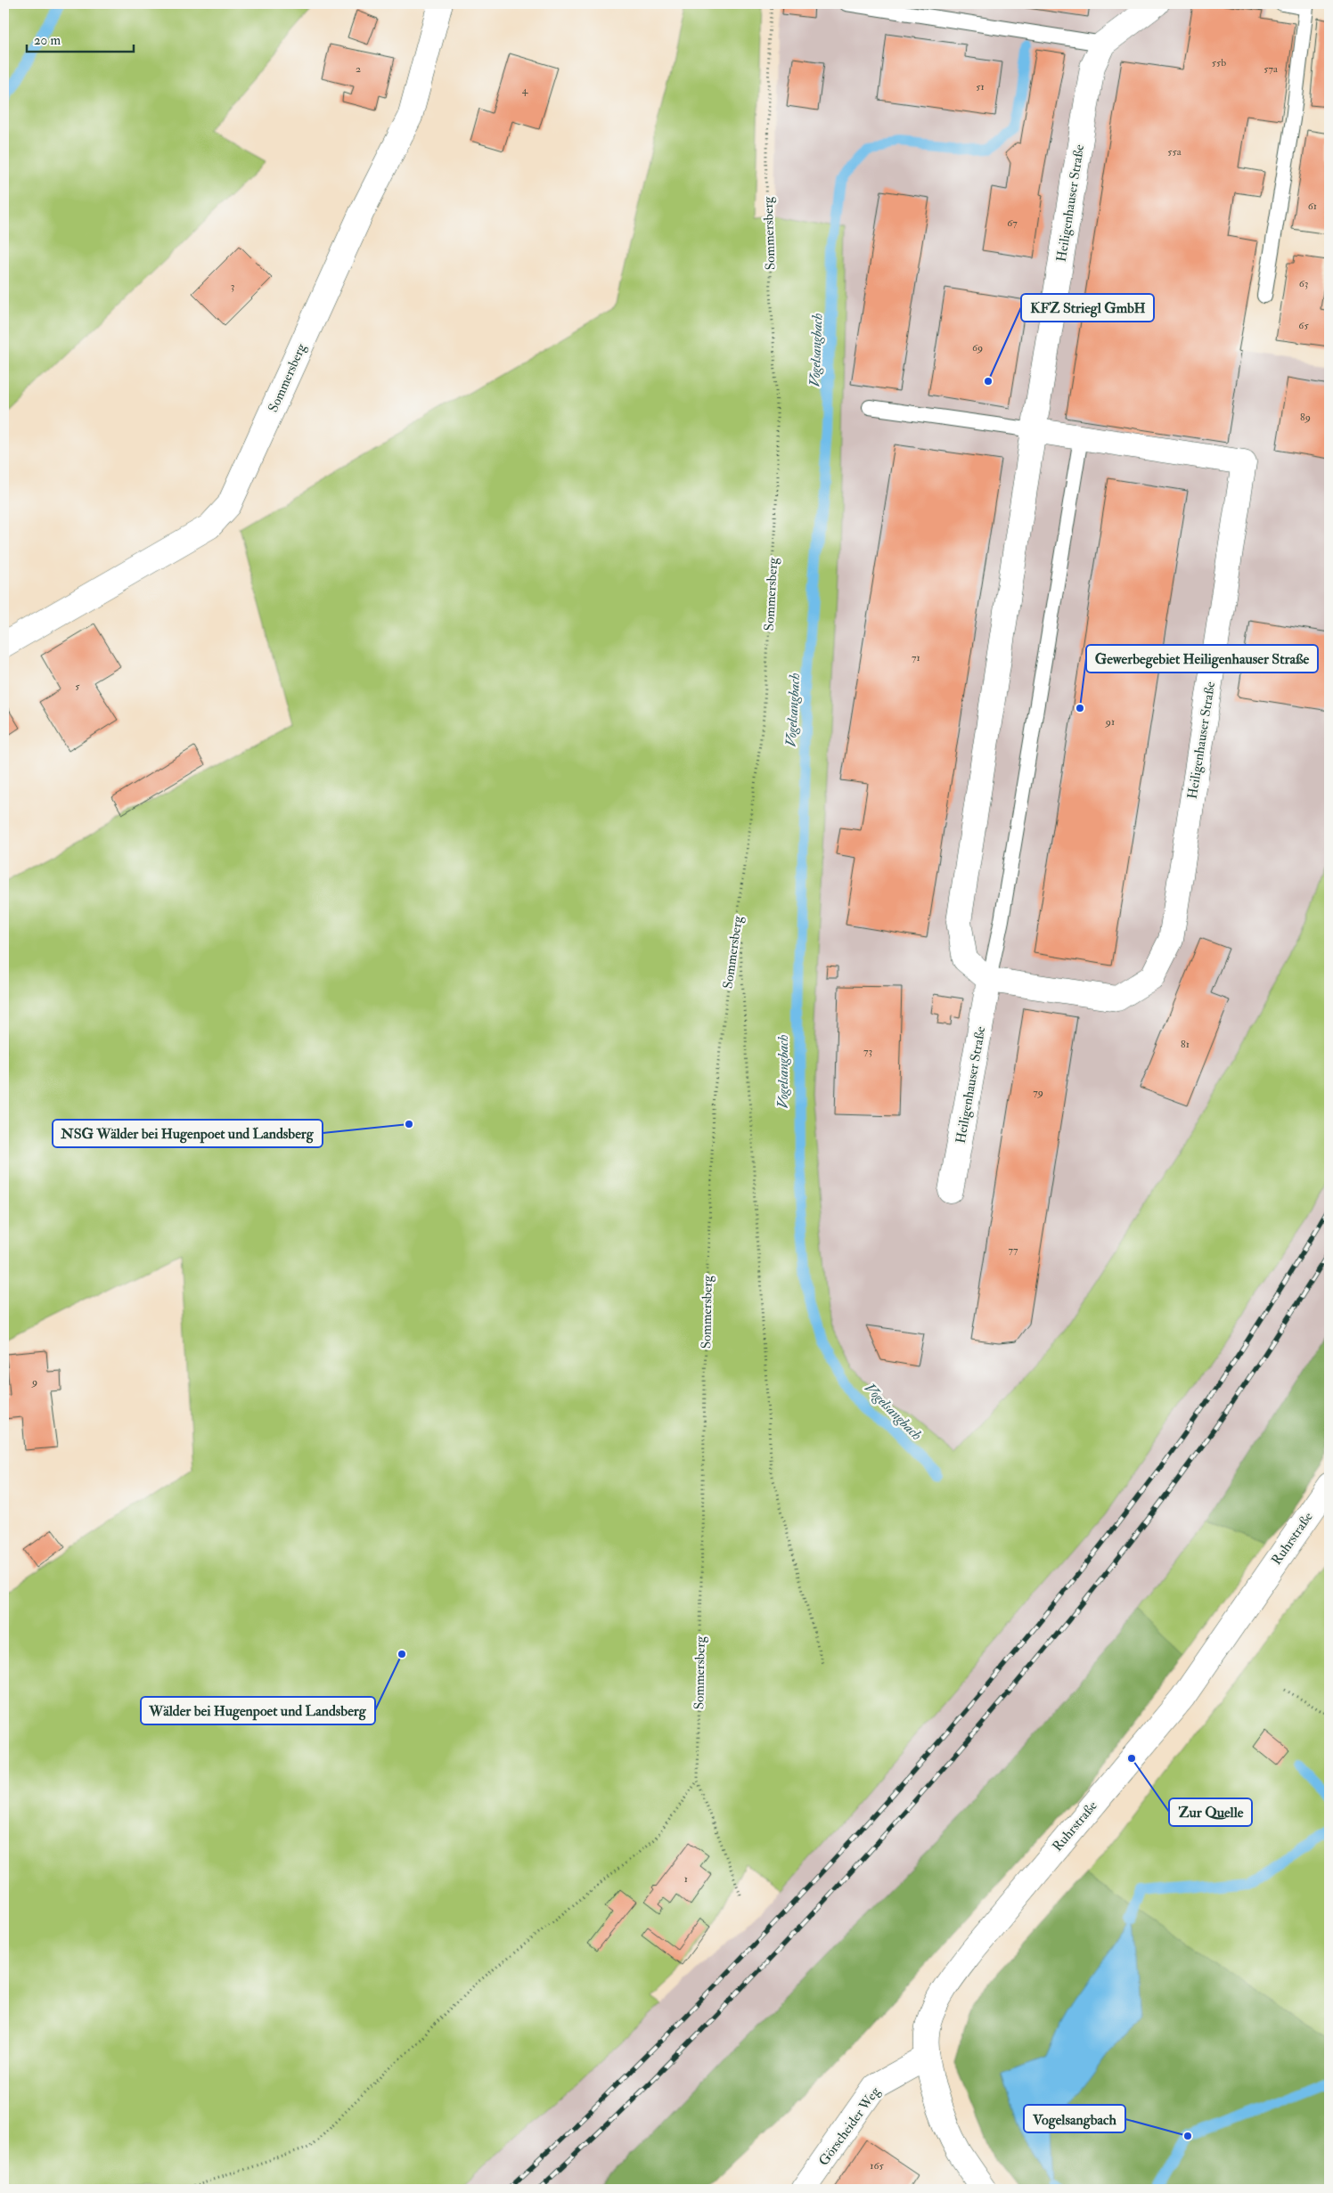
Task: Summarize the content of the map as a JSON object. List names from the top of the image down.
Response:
{
  "streets": {
    "street": [
      "Heiligenhauser Straße",
      "Sommersberg",
      "Ruhrstraße",
      "Görscheider Weg"
    ]
  },
  "crossings": [
    ["Ruhrstraße", "Görscheider Weg"]
  ],
  "water": ["Vogelsangbach"],
  "places": [
    "KFZ Striegl GmbH",
    "Gewerbegebiet Heiligenhauser Straße",
    "NSG Wälder bei Hugenpoet und Landsberg",
    "Wälder bei Hugenpoet und Landsberg",
    "Zur Quelle",
    "Vogelsangbach"
  ],
  "house_numbers": [
    "55b",
    "2",
    "57a",
    "51",
    "4",
    "55a",
    "61",
    "67",
    "63",
    "3",
    "65",
    "69",
    "89",
    "71",
    "5",
    "91",
    "81",
    "73",
    "79",
    "77",
    "9",
    "1",
    "165"
  ],
  "scale_bar": "20 m"
}
